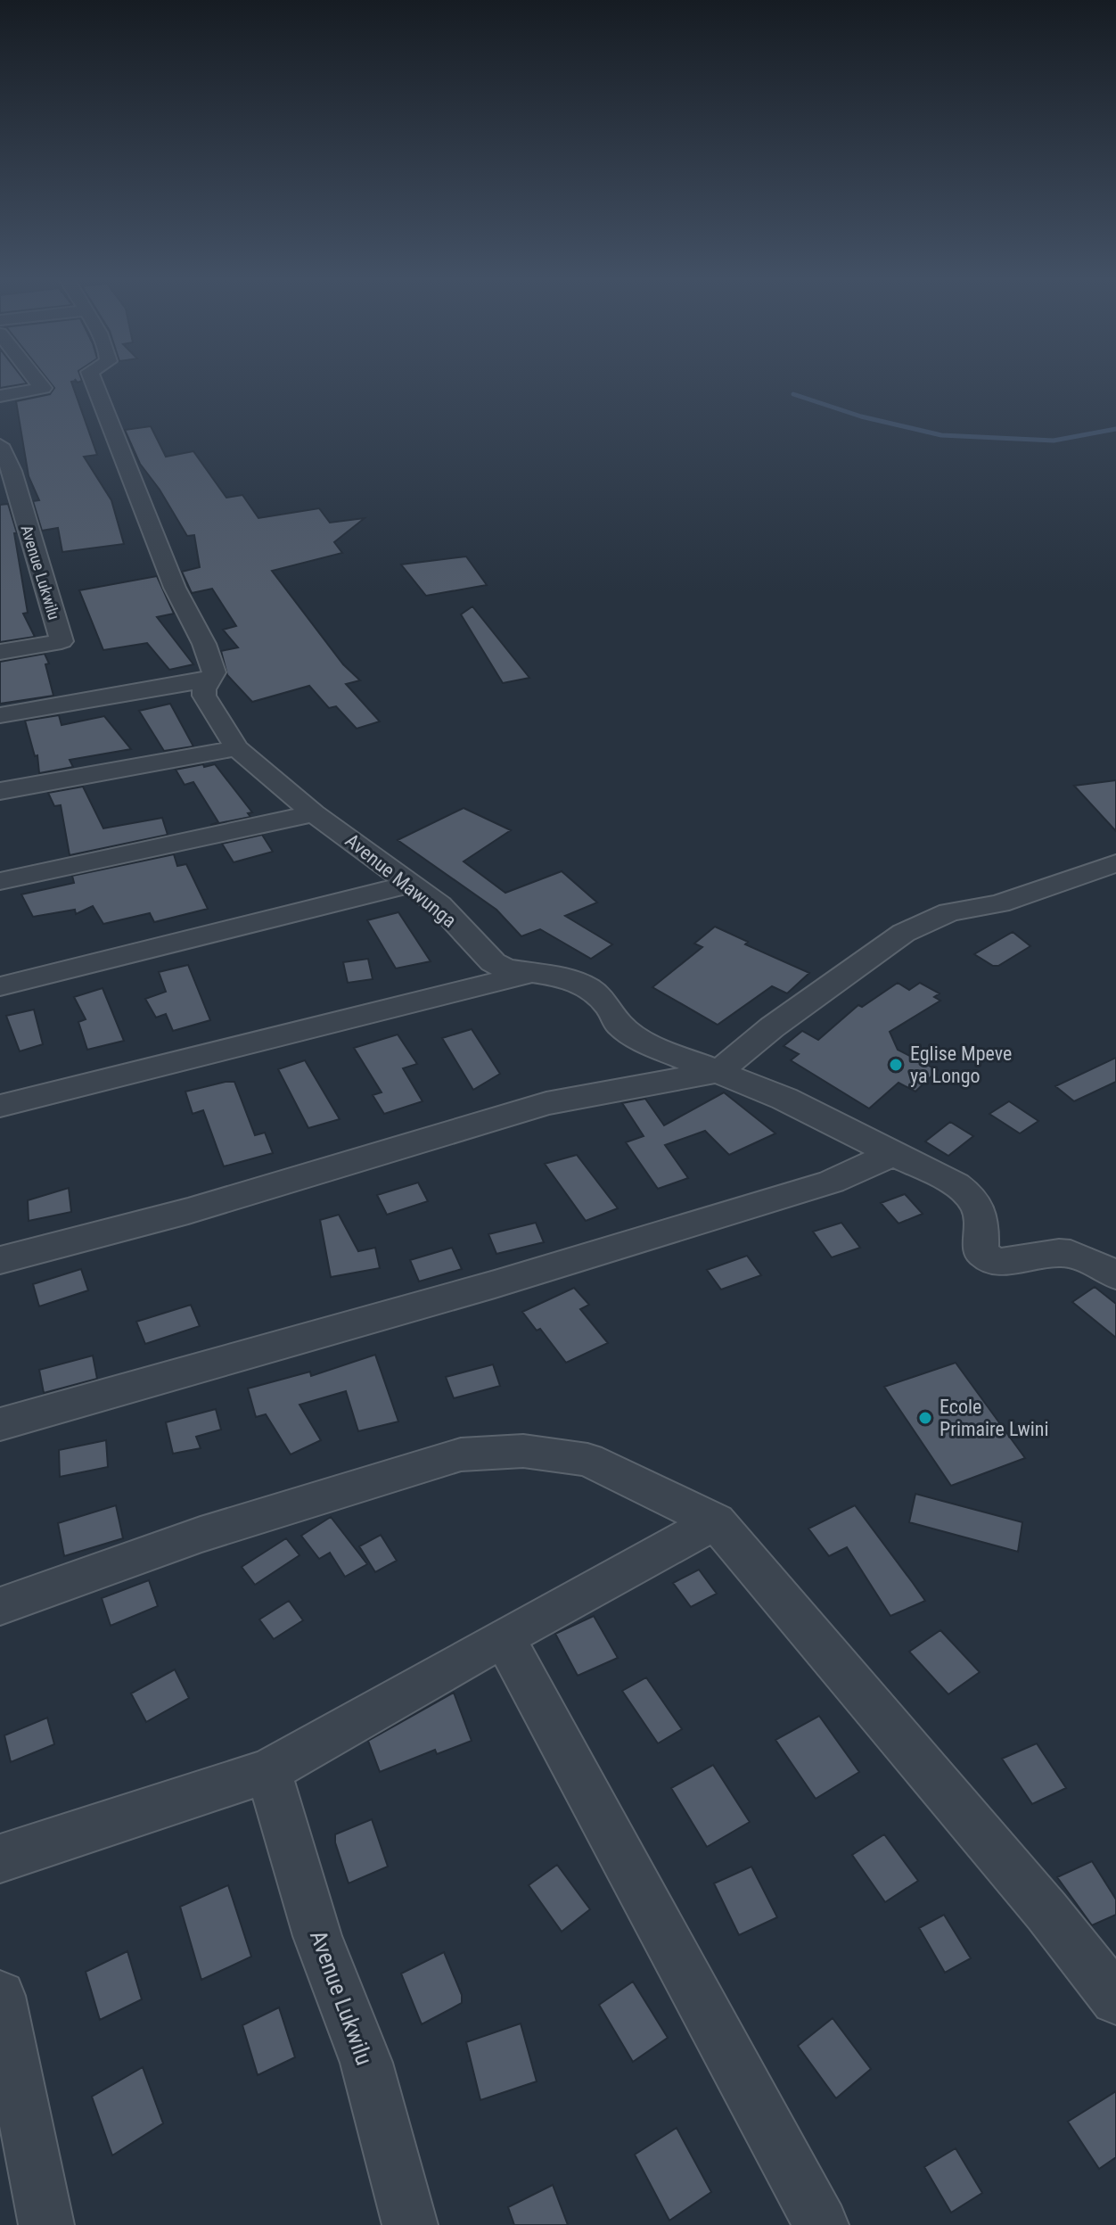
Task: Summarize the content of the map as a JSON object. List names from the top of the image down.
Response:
{
  "streets": {
    "street": ["Avenue Lukwilu", "Avenue Mawunga"]
  },
  "places": ["Eglise Mpeve ya Longo", "Ecole Primaire Lwini"]
}
